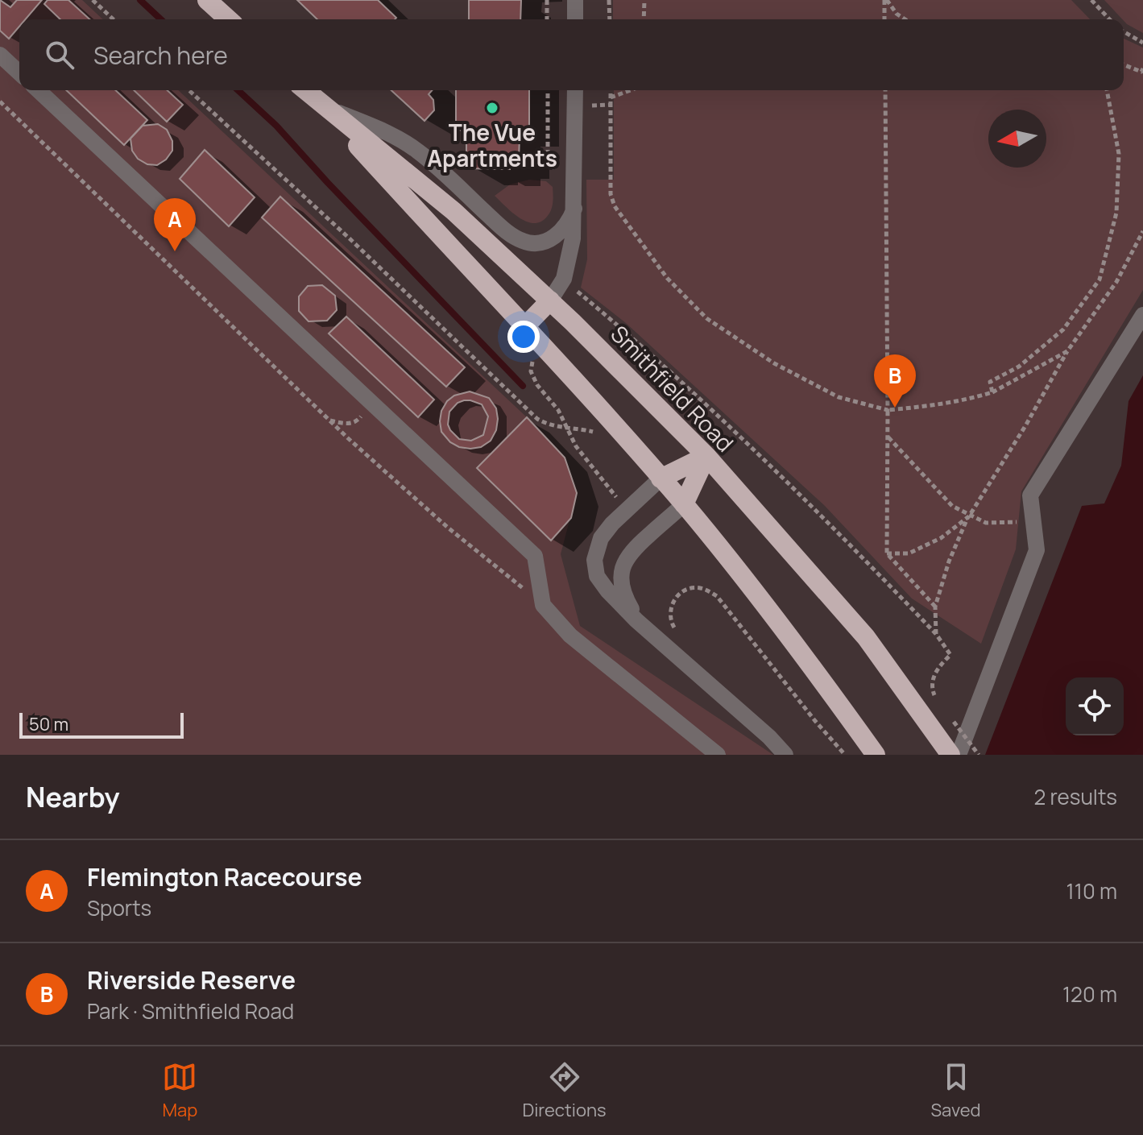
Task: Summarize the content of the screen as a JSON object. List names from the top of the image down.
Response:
{
  "streets": {
    "highway": ["Smithfield Road"]
  },
  "places": ["The Vue Apartments"],
  "scale_bar": "50 m",
  "north": "left",
  "page": {
    "search": "Search here",
    "pins": ["A", "B"],
    "scale": "50 m",
    "heading": ["Nearby", "2 results"],
    "list": [
      {
        "mark": "A",
        "name": "Flemington Racecourse",
        "note": "Sports",
        "value": "110 m"
      },
      {
        "mark": "B",
        "name": "Riverside Reserve",
        "note": "Park · Smithfield Road",
        "value": "120 m"
      }
    ],
    "nav": ["Map", "Directions", "Saved"]
  }
}
